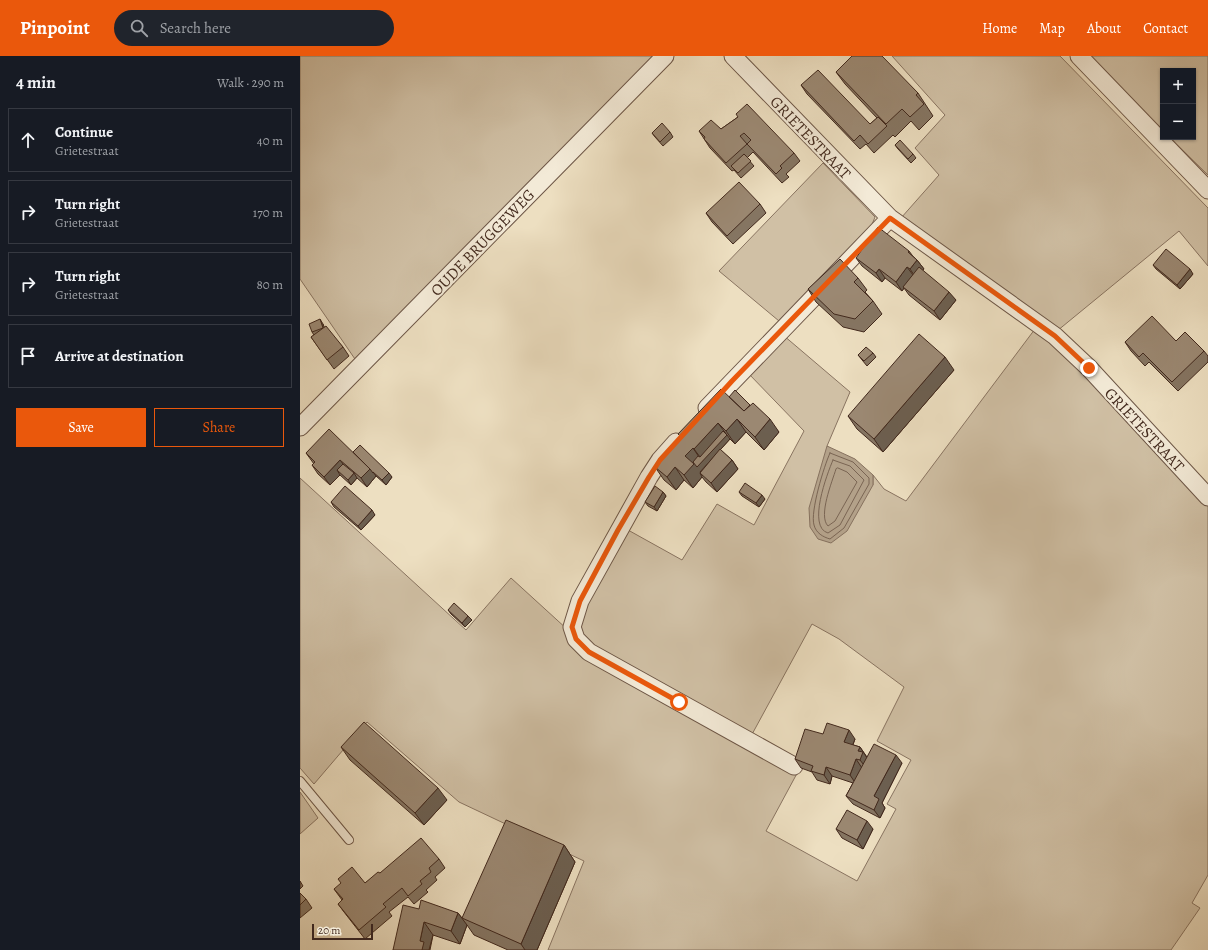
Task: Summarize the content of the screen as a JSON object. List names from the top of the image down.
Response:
{
  "streets": {
    "street": ["GRIETESTRAAT", "OUDE BRUGGEWEG"]
  },
  "scale_bar": "20 m",
  "page": {
    "header": "Pinpoint",
    "search": "Search here",
    "nav": [
      "Home",
      "Map",
      "About",
      "Contact"
    ],
    "heading": ["4 min", "Walk · 290 m"],
    "map_buttons": ["+", "−"],
    "list": [
      ["Continue", "Grietestraat", "40 m"],
      ["Turn right", "Grietestraat", "170 m"],
      ["Turn right", "Grietestraat", "80 m"],
      "Arrive at destination"
    ],
    "buttons": ["Save", "Share"],
    "scale": "20 m"
  }
}
